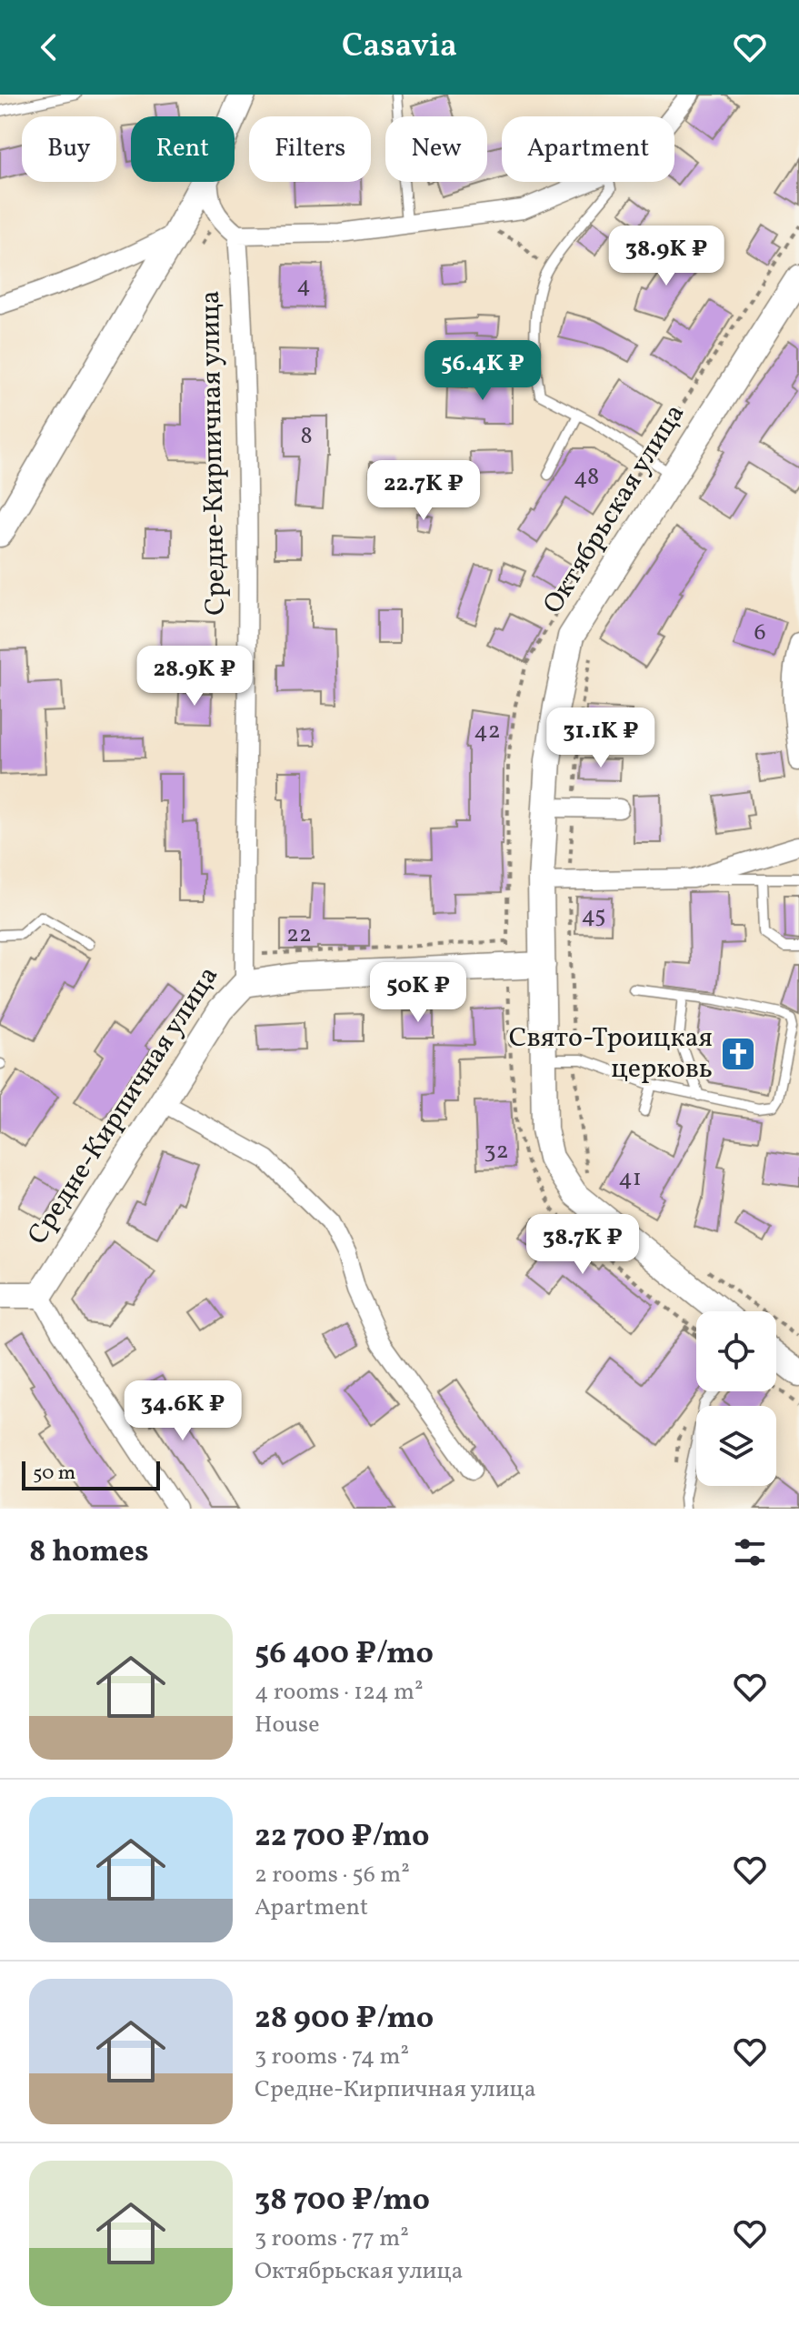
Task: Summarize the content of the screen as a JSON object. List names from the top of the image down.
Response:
{
  "streets": {
    "street": ["Средне-Кирпичная улица", "Октябрьская улица"]
  },
  "places": {
    "church": ["Свято-Троицкая церковь"]
  },
  "house_numbers": [
    "4",
    "8",
    "48",
    "6",
    "42",
    "45",
    "22",
    "32",
    "41"
  ],
  "scale_bar": "50 m",
  "page": {
    "header": "Casavia",
    "chip": [
      "Buy",
      "Rent",
      "Filters",
      "New",
      "Apartment"
    ],
    "price": [
      "38.9K ₽",
      "56.4K ₽",
      "22.7K ₽",
      "28.9K ₽",
      "31.1K ₽",
      "50K ₽",
      "38.7K ₽",
      "34.6K ₽"
    ],
    "scale": "50 m",
    "heading": "8 homes",
    "list": [
      {
        "name": "56 400 ₽/mo",
        "note": "4 rooms · 124 m² · House"
      },
      {
        "name": "22 700 ₽/mo",
        "note": "2 rooms · 56 m² · Apartment"
      },
      {
        "name": "28 900 ₽/mo",
        "note": "3 rooms · 74 m² · Средне-Кирпичная улица"
      },
      {
        "name": "38 700 ₽/mo",
        "note": "3 rooms · 77 m² · Октябрьская улица"
      }
    ]
  }
}
